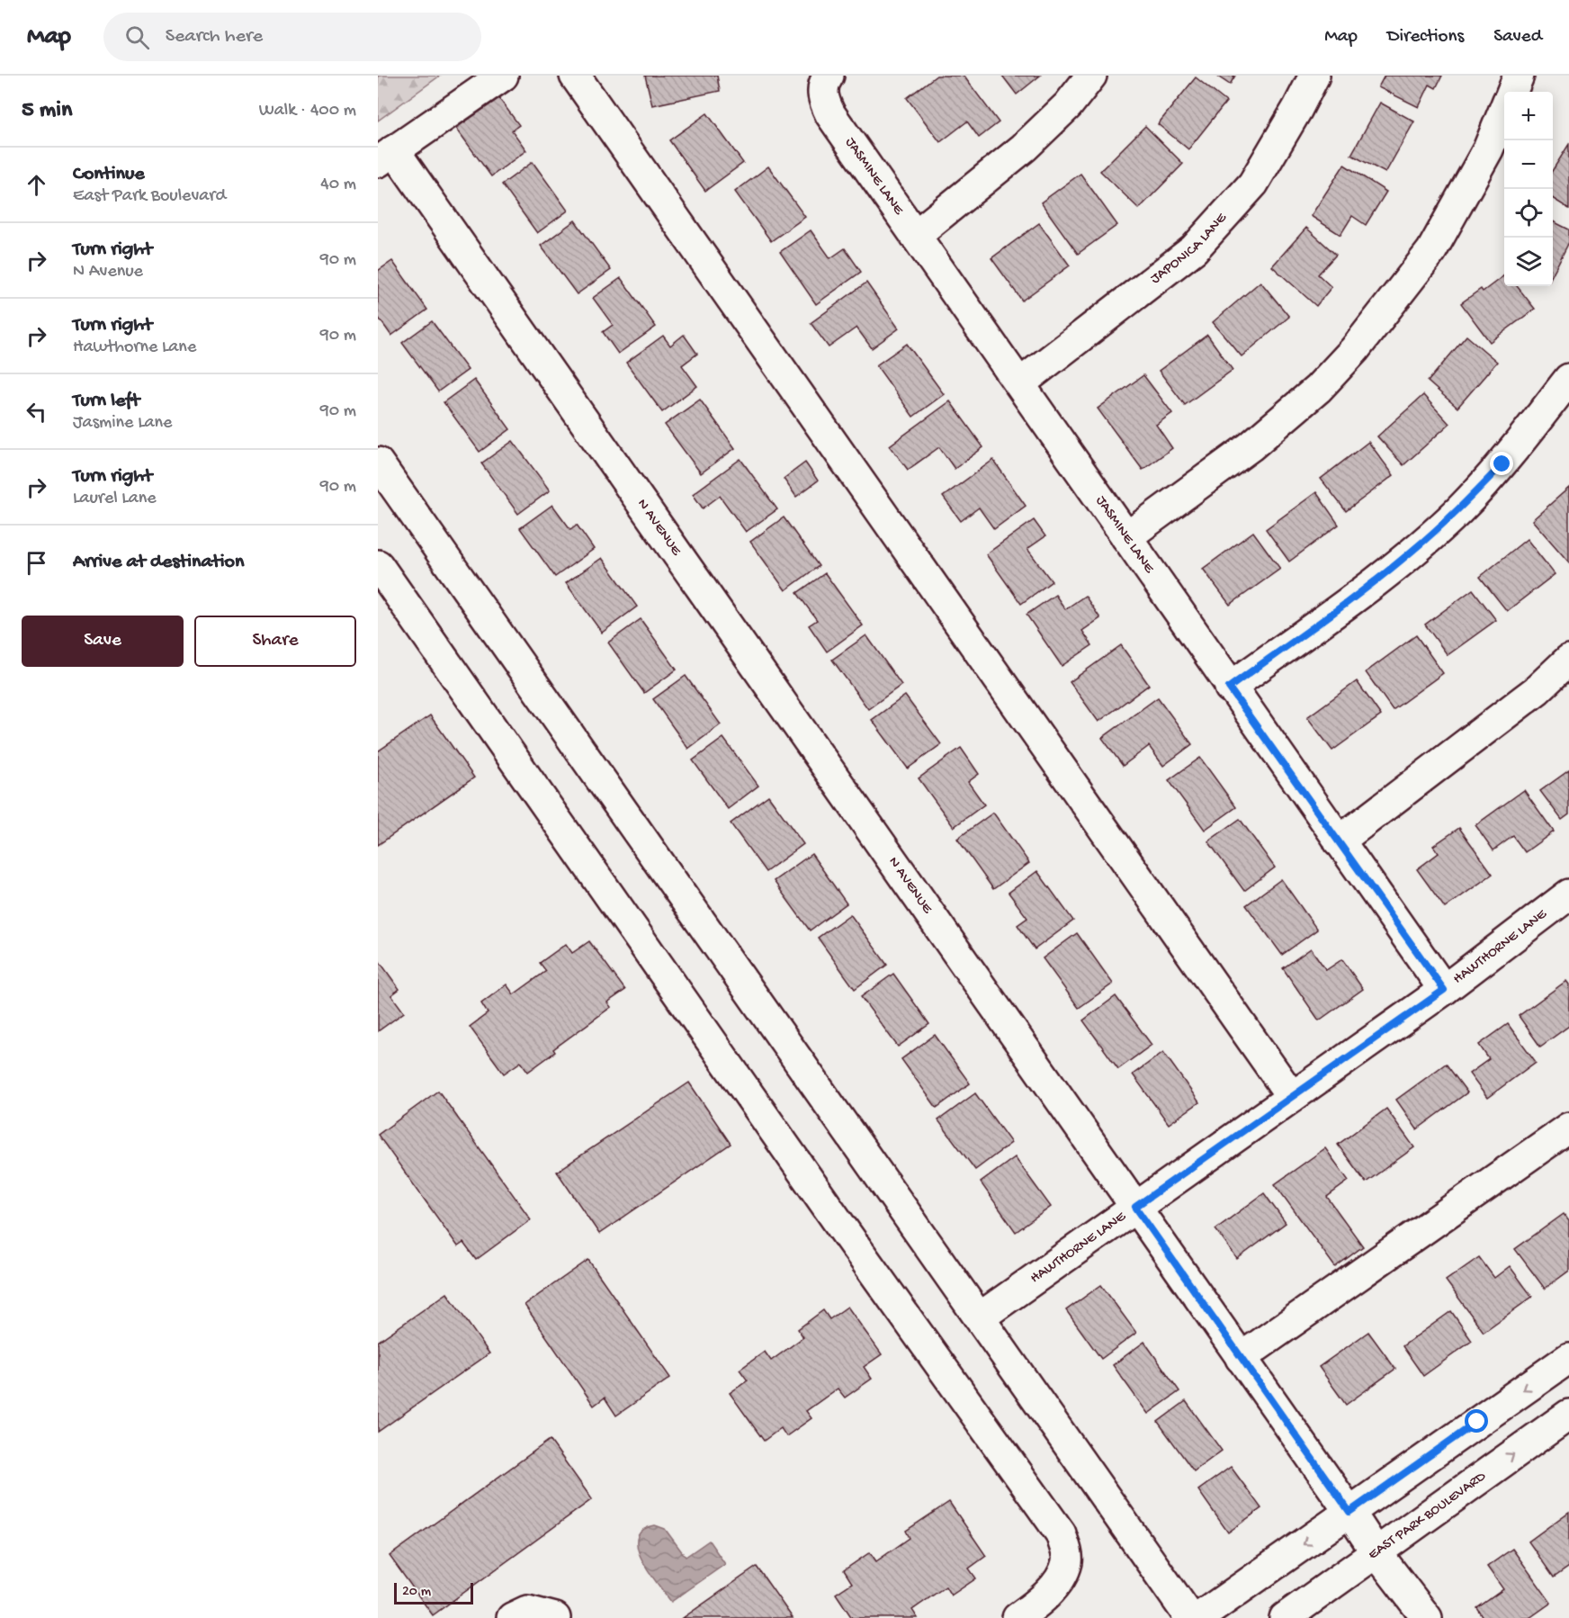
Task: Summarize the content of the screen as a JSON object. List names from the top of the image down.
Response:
{
  "streets": {
    "street": [
      "JASMINE LANE",
      "JAPONICA LANE",
      "N AVENUE",
      "HAWTHORNE LANE",
      "EAST PARK BOULEVARD"
    ]
  },
  "crossings": [
    ["JASMINE LANE", "JAPONICA LANE"],
    ["JASMINE LANE", "HAWTHORNE LANE"],
    ["N AVENUE", "HAWTHORNE LANE"],
    ["N AVENUE", "EAST PARK BOULEVARD"]
  ],
  "scale_bar": "20 m",
  "page": {
    "header": "Map",
    "search": "Search here",
    "nav": ["Map", "Directions", "Saved"],
    "heading": ["5 min", "Walk · 400 m"],
    "map_buttons": ["+", "−"],
    "list": [
      ["Continue", "East Park Boulevard", "40 m"],
      ["Turn right", "N Avenue", "90 m"],
      ["Turn right", "Hawthorne Lane", "90 m"],
      ["Turn left", "Jasmine Lane", "90 m"],
      ["Turn right", "Laurel Lane", "90 m"],
      "Arrive at destination"
    ],
    "buttons": ["Save", "Share"],
    "scale": "20 m"
  }
}
